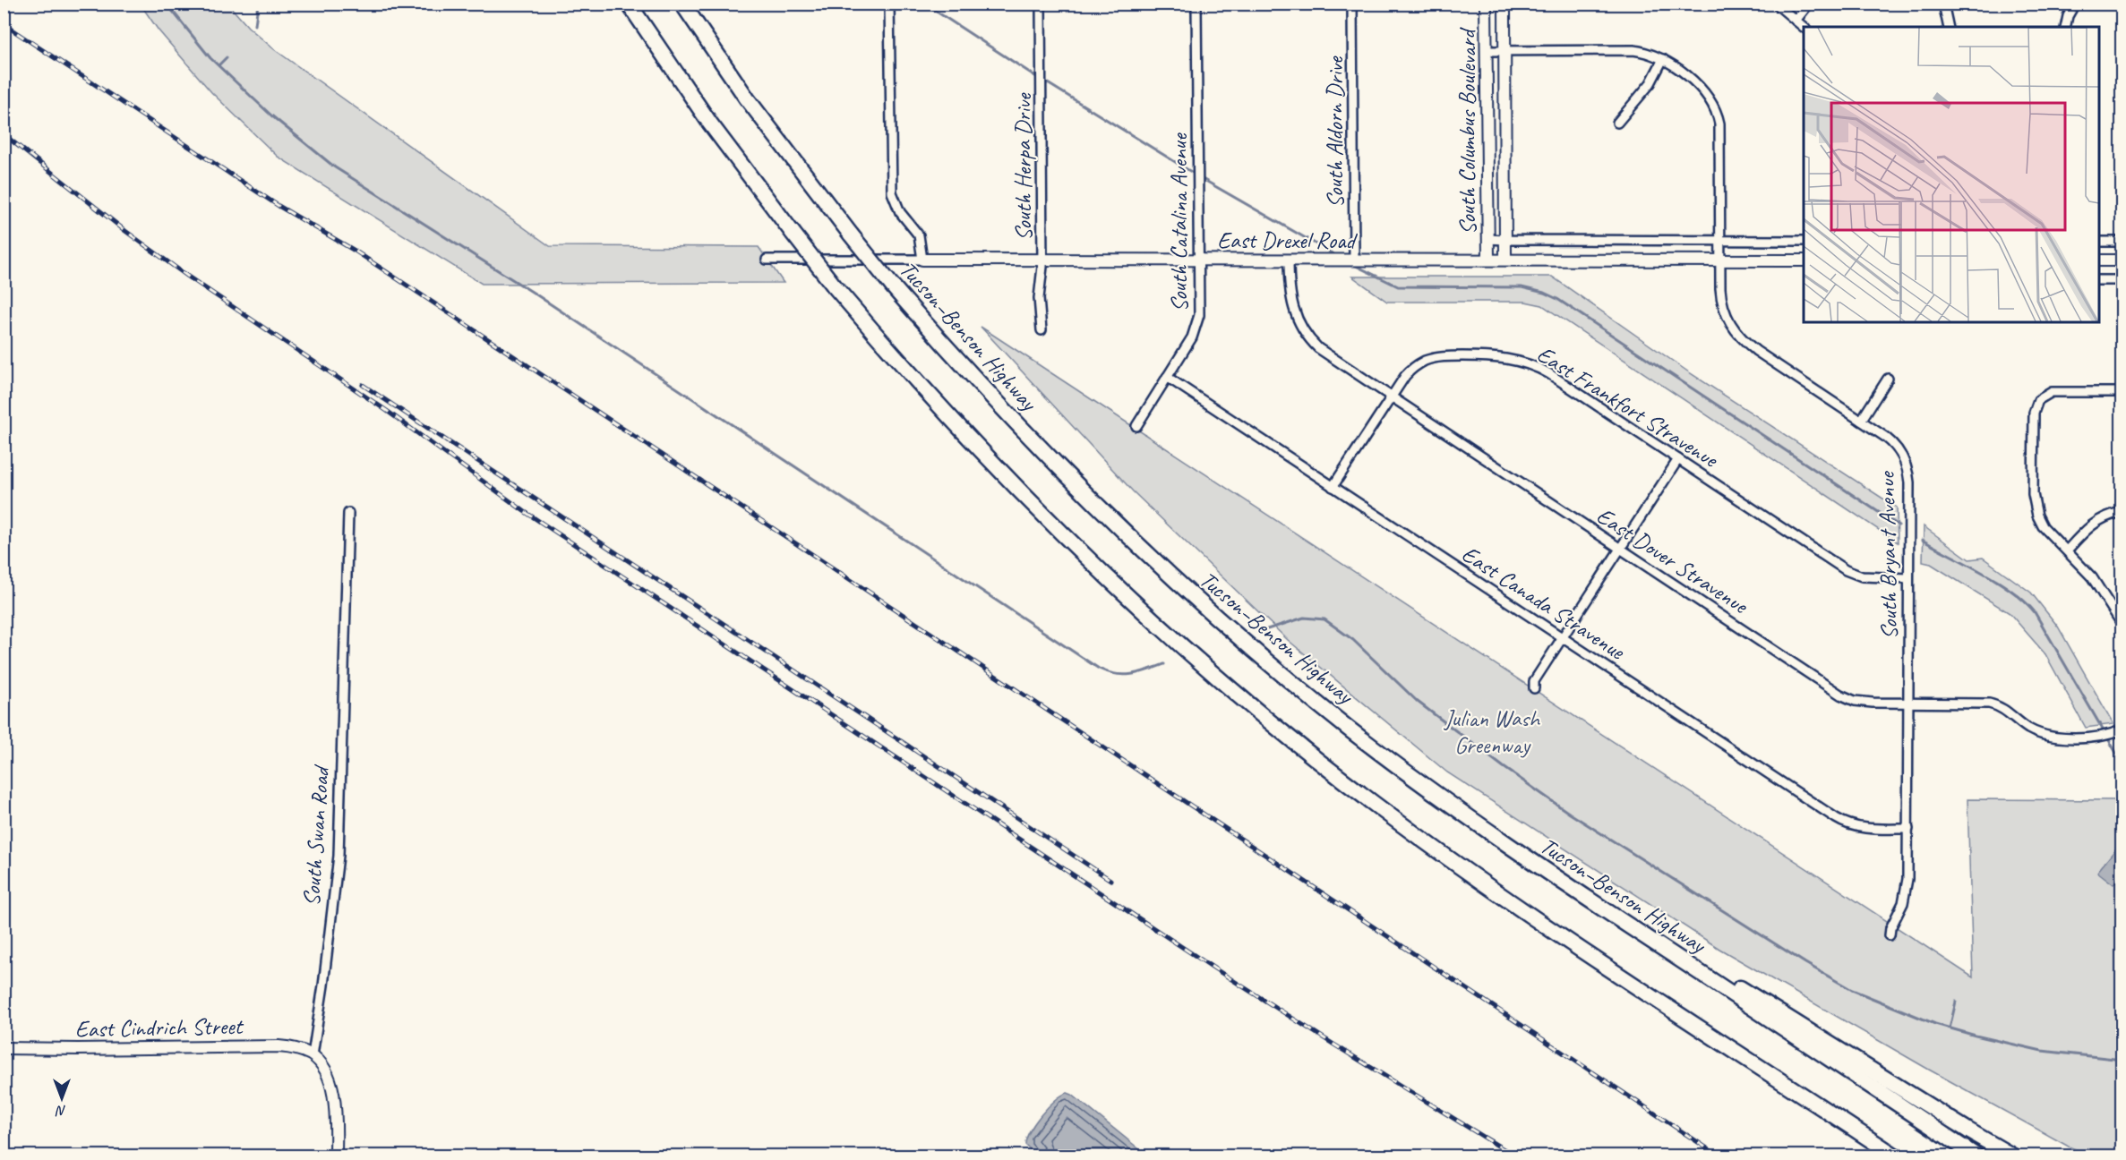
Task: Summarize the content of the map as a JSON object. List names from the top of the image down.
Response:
{
  "streets": {
    "highway": ["Tucson–Benson Highway"],
    "street": [
      "South Aldorn Drive",
      "South Columbus Boulevard",
      "South Herpa Drive",
      "South Catalina Avenue",
      "East Drexel Road",
      "East Frankfort Stravenue",
      "South Bryant Avenue",
      "East Dover Stravenue",
      "East Canada Stravenue",
      "South Swan Road",
      "East Cindrich Street"
    ]
  },
  "crossings": [
    ["South Aldorn Drive", "East Drexel Road"],
    ["South Columbus Boulevard", "East Drexel Road"],
    ["South Herpa Drive", "East Drexel Road"],
    ["South Catalina Avenue", "East Drexel Road"],
    ["South Catalina Avenue", "East Canada Stravenue"],
    ["East Drexel Road", "South Bryant Avenue"],
    ["East Drexel Road", "East Dover Stravenue"],
    ["East Frankfort Stravenue", "South Bryant Avenue"],
    ["East Frankfort Stravenue", "East Dover Stravenue"],
    ["East Frankfort Stravenue", "East Canada Stravenue"],
    ["South Bryant Avenue", "East Dover Stravenue"],
    ["South Bryant Avenue", "East Canada Stravenue"],
    ["South Swan Road", "East Cindrich Street"]
  ],
  "parks": ["Julian Wash Greenway"],
  "north": "bottom"
}
